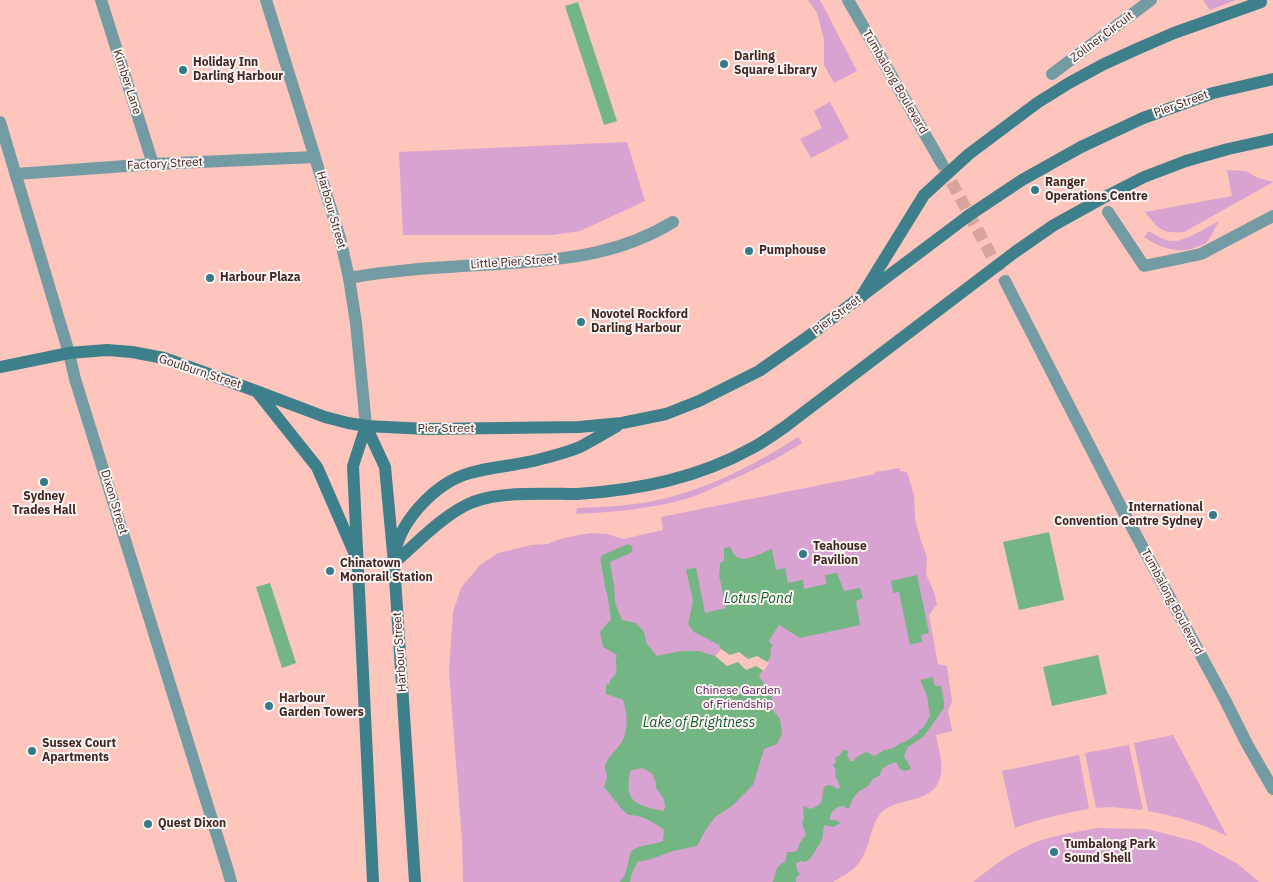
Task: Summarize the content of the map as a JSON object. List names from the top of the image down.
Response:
{
  "streets": {
    "main road": ["Pier Street", "Harbour Street", "Goulburn Street"],
    "street": [
      "Zollner Circuit",
      "Kimber Lane",
      "Tumbalong Boulevard",
      "Factory Street",
      "Little Pier Street",
      "Dixon Street"
    ]
  },
  "crossings": [
    ["Kimber Lane", "Factory Street"],
    ["Pier Street", "Harbour Street"],
    ["Pier Street", "Goulburn Street"],
    ["Factory Street", "Harbour Street"],
    ["Factory Street", "Dixon Street"],
    ["Harbour Street", "Little Pier Street"],
    ["Harbour Street", "Goulburn Street"],
    ["Goulburn Street", "Dixon Street"]
  ],
  "water": ["Lotus Pond", "Lake of Brightness"],
  "parks": ["Chinese Garden of Friendship"],
  "places": [
    "Darling Square Library",
    "Holiday Inn Darling Harbour",
    "Ranger Operations Centre",
    "Pumphouse",
    "Harbour Plaza",
    "Novotel Rockford Darling Harbour",
    "Sydney Trades Hall",
    "International Convention Centre Sydney",
    "Teahouse Pavilion",
    "Chinatown Monorail Station",
    "Harbour Garden Towers",
    "Sussex Court Apartments",
    "Quest Dixon",
    "Tumbalong Park Sound Shell"
  ]
}
